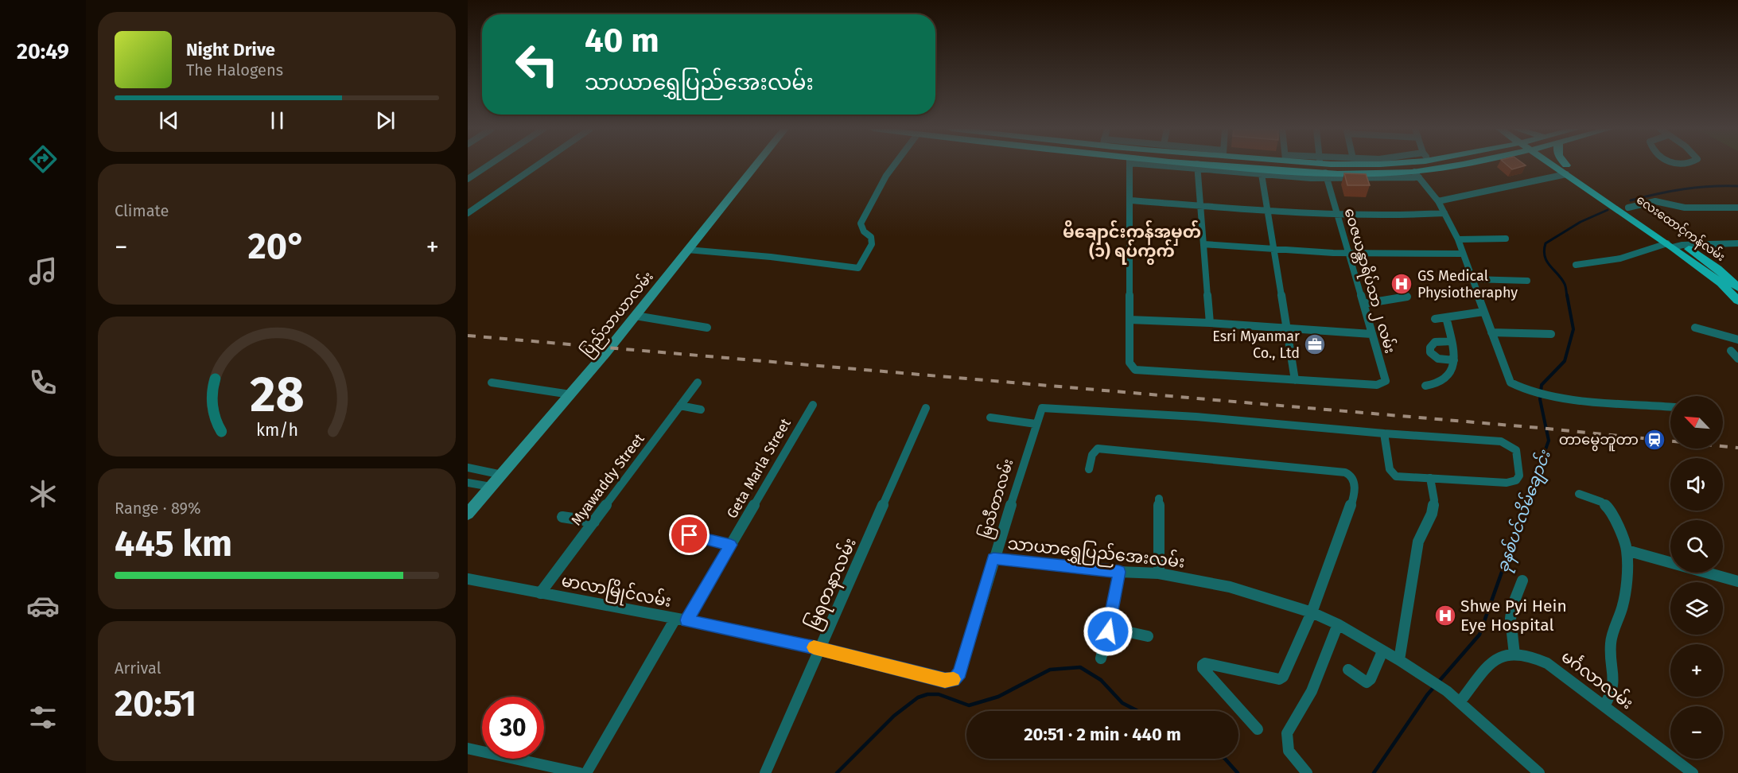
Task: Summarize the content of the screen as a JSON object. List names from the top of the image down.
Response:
{
  "streets": {
    "main road": ["လေးထောင့်ကန်လမ်း"],
    "street": [
      "ဝေဇယန္တာရိပ်သာ ၂ လမ်း",
      "ပြည်သာယာလမ်း",
      "Geta Marla Street",
      "Myawaddy Street",
      "မြသီတာလမ်း",
      "သာယာရွှေပြည်အေးလမ်း",
      "မြရတနာလမ်း",
      "မာလာမြိုင်လမ်း",
      "မင်္ဂလာလမ်း"
    ]
  },
  "crossings": [
    ["Geta Marla Street", "မာလာမြိုင်လမ်း"],
    ["Myawaddy Street", "မာလာမြိုင်လမ်း"],
    ["မြသီတာလမ်း", "သာယာရွှေပြည်အေးလမ်း"],
    ["မြသီတာလမ်း", "မာလာမြိုင်လမ်း"],
    ["သာယာရွှေပြည်အေးလမ်း", "မင်္ဂလာလမ်း"],
    ["မြရတနာလမ်း", "မာလာမြိုင်လမ်း"]
  ],
  "districts": ["မိချောင်းကန်အမှတ် (၁) ရပ်ကွက်"],
  "water": ["ခုနစ်ပင်လိမ်ချောင်း"],
  "places": {
    "hospital": ["GS Medical Physiotheraphy", "Shwe Pyi Hein Eye Hospital"],
    "office": ["Esri Myanmar Co., Ltd"],
    "station": ["တာမွေဘူတာ"]
  },
  "north": "top left",
  "page": {
    "tabs": "20:49",
    "turn": ["40 m", "သာယာရွှေပြည်အေးလမ်း"],
    "song": ["Night Drive", "The Halogens"],
    "tile": [
      "Climate",
      ["Range · 89%", "445 km"],
      ["Arrival", "20:51"]
    ],
    "heat": ["−", "20°", "+"],
    "map_buttons": ["+", "−"],
    "limit": "30",
    "trip": "20:51 · 2 min · 440 m",
    "gauge": ["28", "km/h"]
  }
}
